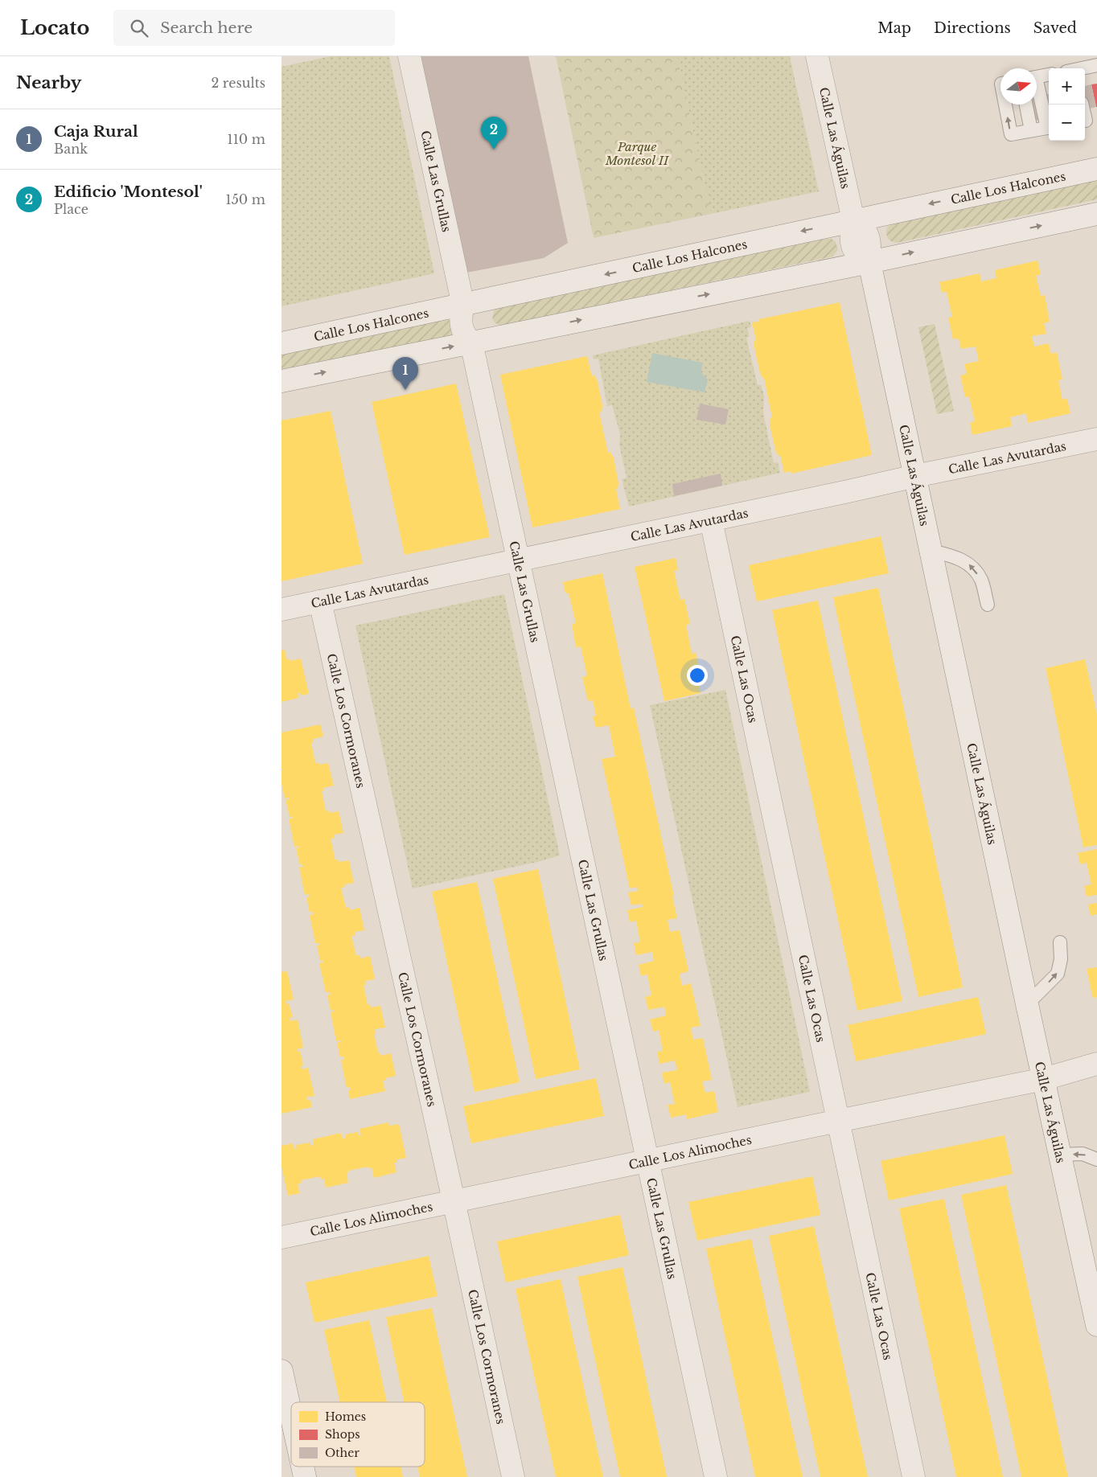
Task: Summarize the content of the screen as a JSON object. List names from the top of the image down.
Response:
{
  "streets": {
    "street": [
      "Calle Las Águilas",
      "Calle Las Grullas",
      "Calle Los Halcones",
      "Calle Las Avutardas",
      "Calle Las Ocas",
      "Calle Los Cormoranes",
      "Calle Los Alimoches"
    ]
  },
  "crossings": [
    ["Calle Las Águilas", "Calle Los Halcones"],
    ["Calle Las Águilas", "Calle Las Avutardas"],
    ["Calle Las Águilas", "Calle Los Alimoches"],
    ["Calle Las Grullas", "Calle Los Halcones"],
    ["Calle Las Grullas", "Calle Las Avutardas"],
    ["Calle Las Grullas", "Calle Los Alimoches"],
    ["Calle Las Avutardas", "Calle Las Ocas"],
    ["Calle Las Avutardas", "Calle Los Cormoranes"],
    ["Calle Las Ocas", "Calle Los Alimoches"],
    ["Calle Los Cormoranes", "Calle Los Alimoches"]
  ],
  "parks": ["Parque Montesol II"],
  "legend": ["Homes", "Shops", "Other"],
  "north": "right",
  "page": {
    "header": "Locato",
    "search": "Search here",
    "nav": ["Map", "Directions", "Saved"],
    "heading": ["Nearby", "2 results"],
    "map_buttons": ["+", "−"],
    "list": [
      {
        "mark": "1",
        "name": "Caja Rural",
        "note": "Bank",
        "value": "110 m"
      },
      {
        "mark": "2",
        "name": "Edificio 'Montesol'",
        "note": "Place",
        "value": "150 m"
      }
    ],
    "pins": ["2", "1"]
  }
}
